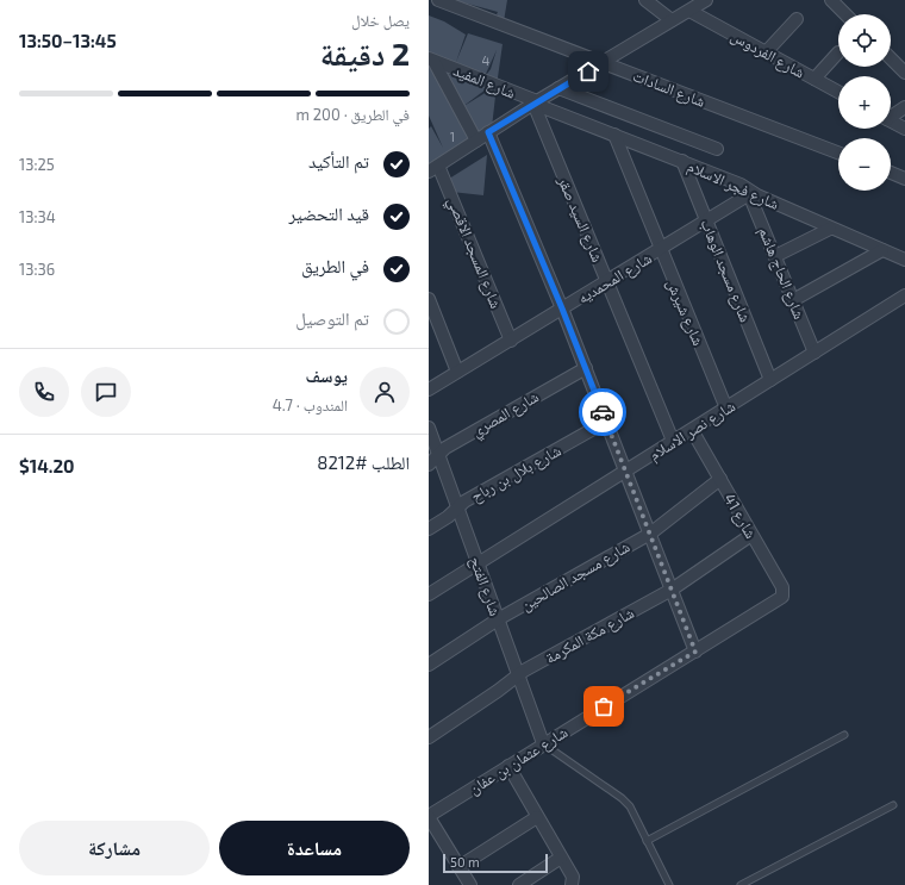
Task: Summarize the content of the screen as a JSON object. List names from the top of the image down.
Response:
{
  "streets": {
    "street": [
      "شارع الفردوس",
      "شارع المفيد",
      "شارع السادات",
      "شارع فجر الاسلام",
      "شارع السيد صقر",
      "شارع المسجد الاقصي",
      "شارع مسجد الوهاب",
      "شارع الحاج هاشم",
      "شارع المحمديه",
      "شارع شيرش",
      "شارع المصري",
      "شارع نصر الاسلام",
      "شارع بلال بن رباح",
      "شارع 41",
      "شارع مسجد الصالحين",
      "شارع الفتح",
      "شارع مكة المكرمة",
      "شارع عثمان بن عفان"
    ]
  },
  "crossings": [
    ["شارع المفيد", "شارع فجر الاسلام"],
    ["شارع المفيد", "شارع السيد صقر"],
    ["شارع فجر الاسلام", "شارع السيد صقر"],
    ["شارع فجر الاسلام", "شارع مسجد الوهاب"],
    ["شارع فجر الاسلام", "شارع الحاج هاشم"],
    ["شارع فجر الاسلام", "شارع المحمديه"],
    ["شارع فجر الاسلام", "شارع شيرش"],
    ["شارع السيد صقر", "شارع المحمديه"],
    ["شارع السيد صقر", "شارع نصر الاسلام"],
    ["شارع المسجد الاقصي", "شارع المحمديه"],
    ["شارع مسجد الوهاب", "شارع المحمديه"],
    ["شارع مسجد الوهاب", "شارع نصر الاسلام"],
    ["شارع الحاج هاشم", "شارع المحمديه"],
    ["شارع الحاج هاشم", "شارع نصر الاسلام"],
    ["شارع المحمديه", "شارع شيرش"],
    ["شارع شيرش", "شارع نصر الاسلام"],
    ["شارع المصري", "شارع الفتح"],
    ["شارع نصر الاسلام", "شارع 41"],
    ["شارع نصر الاسلام", "شارع الفتح"],
    ["شارع بلال بن رباح", "شارع الفتح"],
    ["شارع 41", "شارع مسجد الصالحين"],
    ["شارع 41", "شارع مكة المكرمة"],
    ["شارع 41", "شارع عثمان بن عفان"],
    ["شارع مسجد الصالحين", "شارع الفتح"],
    ["شارع الفتح", "شارع مكة المكرمة"],
    ["شارع الفتح", "شارع عثمان بن عفان"]
  ],
  "house_numbers": ["4", "1"],
  "scale_bar": "50 m",
  "page": {
    "heading": ["2 دقيقة", "يصل خلال", "13:45–13:50"],
    "panel": [
      "يوسف",
      "المندوب · 4.7",
      "الطلب #8212",
      "$14.20"
    ],
    "map_buttons": ["+", "−"],
    "bar": "في الطريق · 200 m",
    "list": [
      ["تم التأكيد", "13:25"],
      ["قيد التحضير", "13:34"],
      ["في الطريق", "13:36"],
      "تم التوصيل"
    ],
    "buttons": ["مساعدة", "مشاركة"],
    "scale": "50 m"
  }
}
